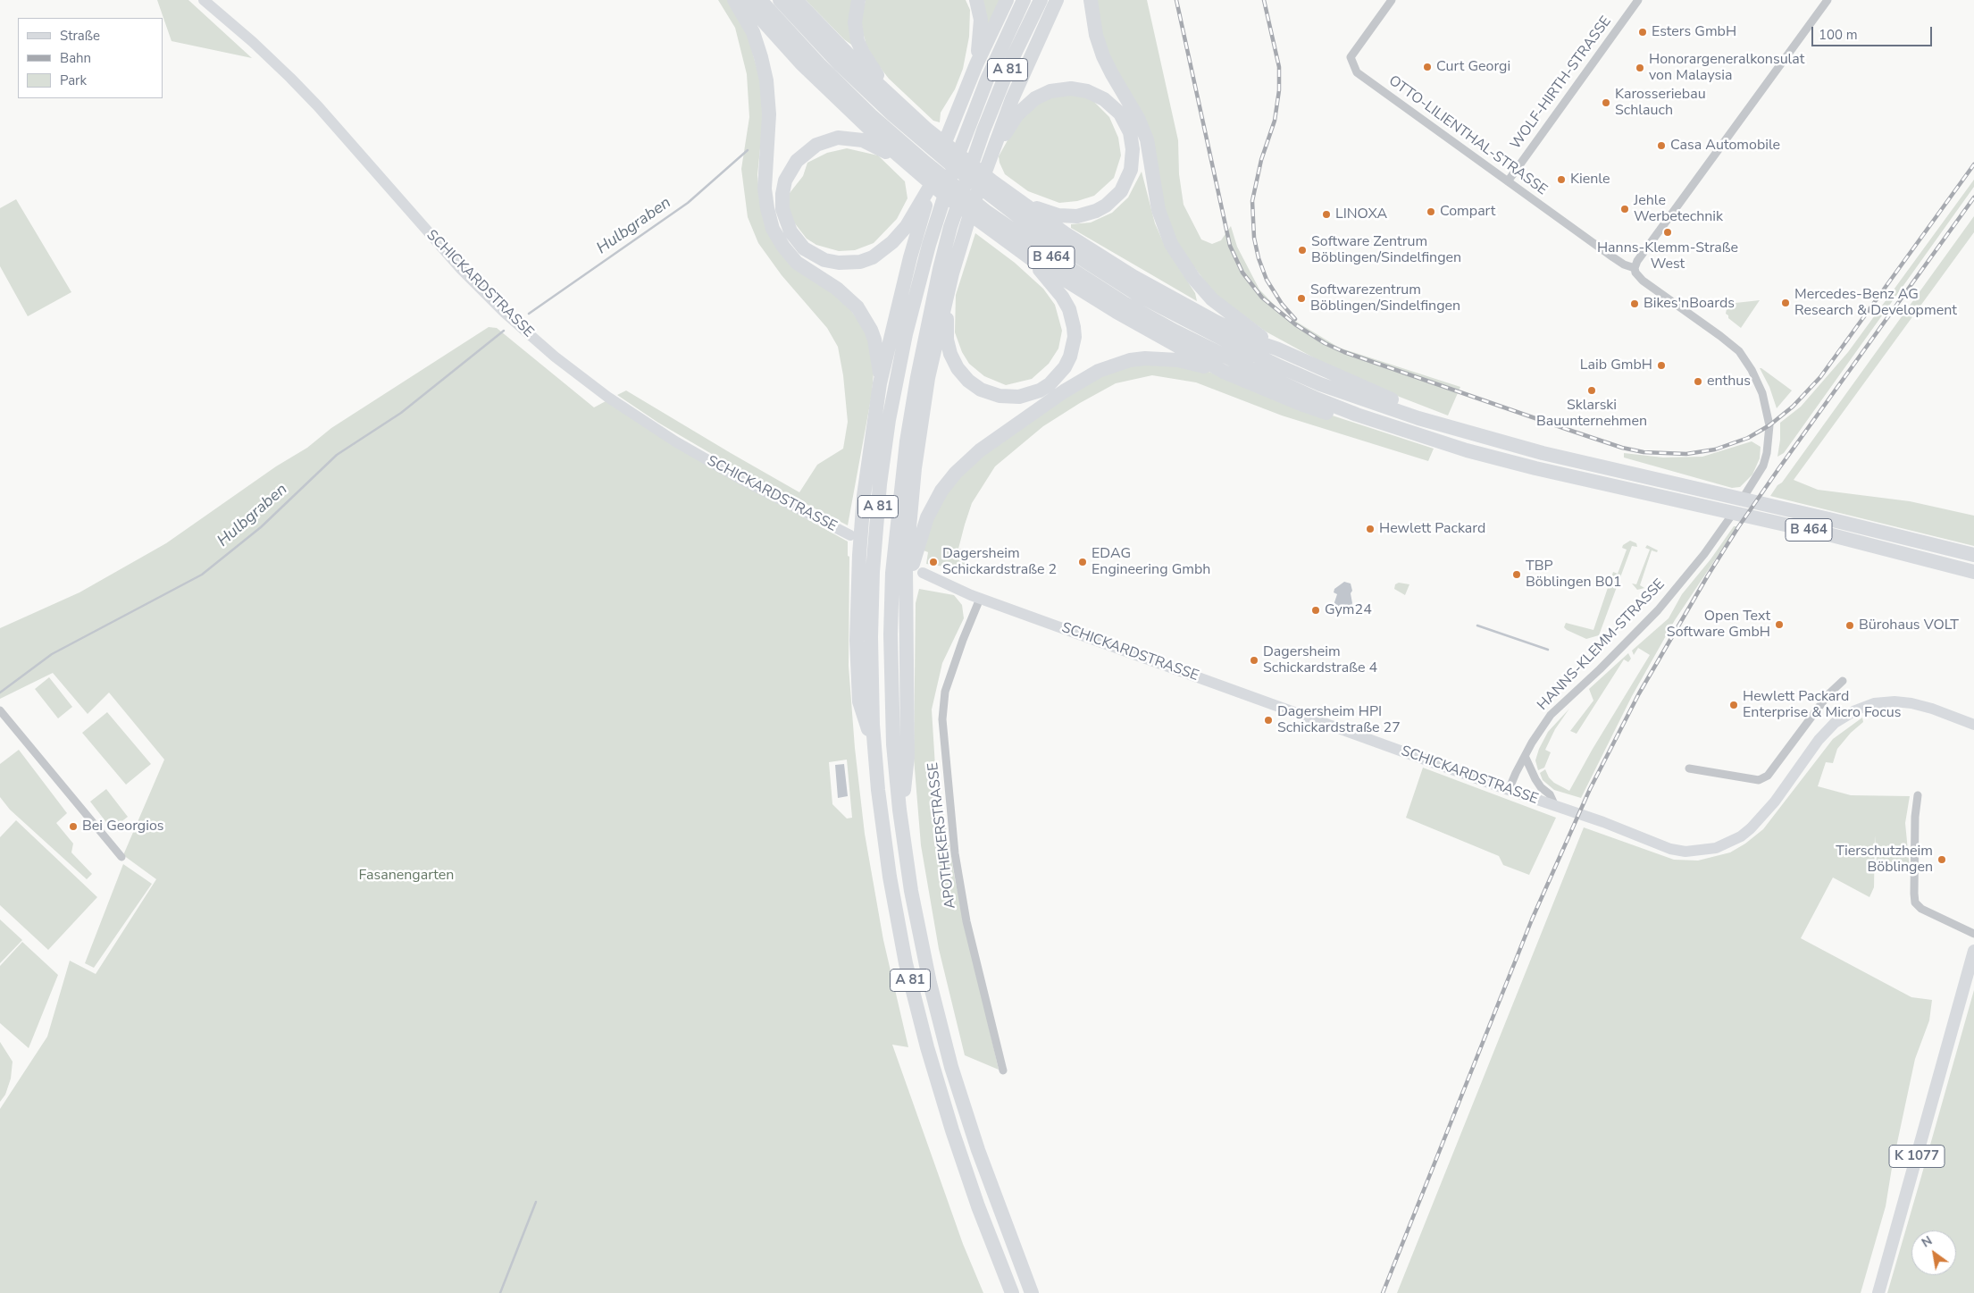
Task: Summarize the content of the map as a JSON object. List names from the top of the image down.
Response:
{
  "streets": {
    "highway": ["A 81", "B 464"],
    "main road": ["K 1077"],
    "street": [
      "WOLF-HIRTH-STRASSE",
      "OTTO-LILIENTHAL-STRASSE",
      "SCHICKARDSTRASSE",
      "HANNS-KLEMM-STRASSE",
      "APOTHEKERSTRASSE"
    ]
  },
  "crossings": [
    ["WOLF-HIRTH-STRASSE", "OTTO-LILIENTHAL-STRASSE"],
    ["OTTO-LILIENTHAL-STRASSE", "HANNS-KLEMM-STRASSE"],
    ["SCHICKARDSTRASSE", "HANNS-KLEMM-STRASSE"],
    ["SCHICKARDSTRASSE", "APOTHEKERSTRASSE"]
  ],
  "water": ["Hulbgraben"],
  "parks": ["Fasanengarten"],
  "places": [
    "Esters GmbH",
    "Curt Georgi",
    "Honorargeneralkonsulat von Malaysia",
    "Karosseriebau Schlauch",
    "Casa Automobile",
    "Kienle",
    "Jehle Werbetechnik",
    "Compart",
    "LINOXA",
    "Hanns-Klemm-Straße West",
    "Software Zentrum Böblingen/Sindelfingen",
    "Softwarezentrum Böblingen/Sindelfingen",
    "Mercedes-Benz AG Research & Development",
    "Bikes'nBoards",
    "Laib GmbH",
    "enthus",
    "Sklarski Bauunternehmen",
    "Hewlett Packard",
    "Dagersheim Schickardstraße 2",
    "EDAG Engineering Gmbh",
    "TBP Böblingen B01",
    "Gym24",
    "Open Text Software GmbH",
    "Bürohaus VOLT",
    "Dagersheim Schickardstraße 4",
    "Hewlett Packard Enterprise & Micro Focus",
    "Dagersheim HPI Schickardstraße 27",
    "Bei Georgios",
    "Tierschutzheim Böblingen"
  ],
  "legend": ["Straße", "Bahn", "Park"],
  "scale_bar": "100 m",
  "north": "top left"
}
